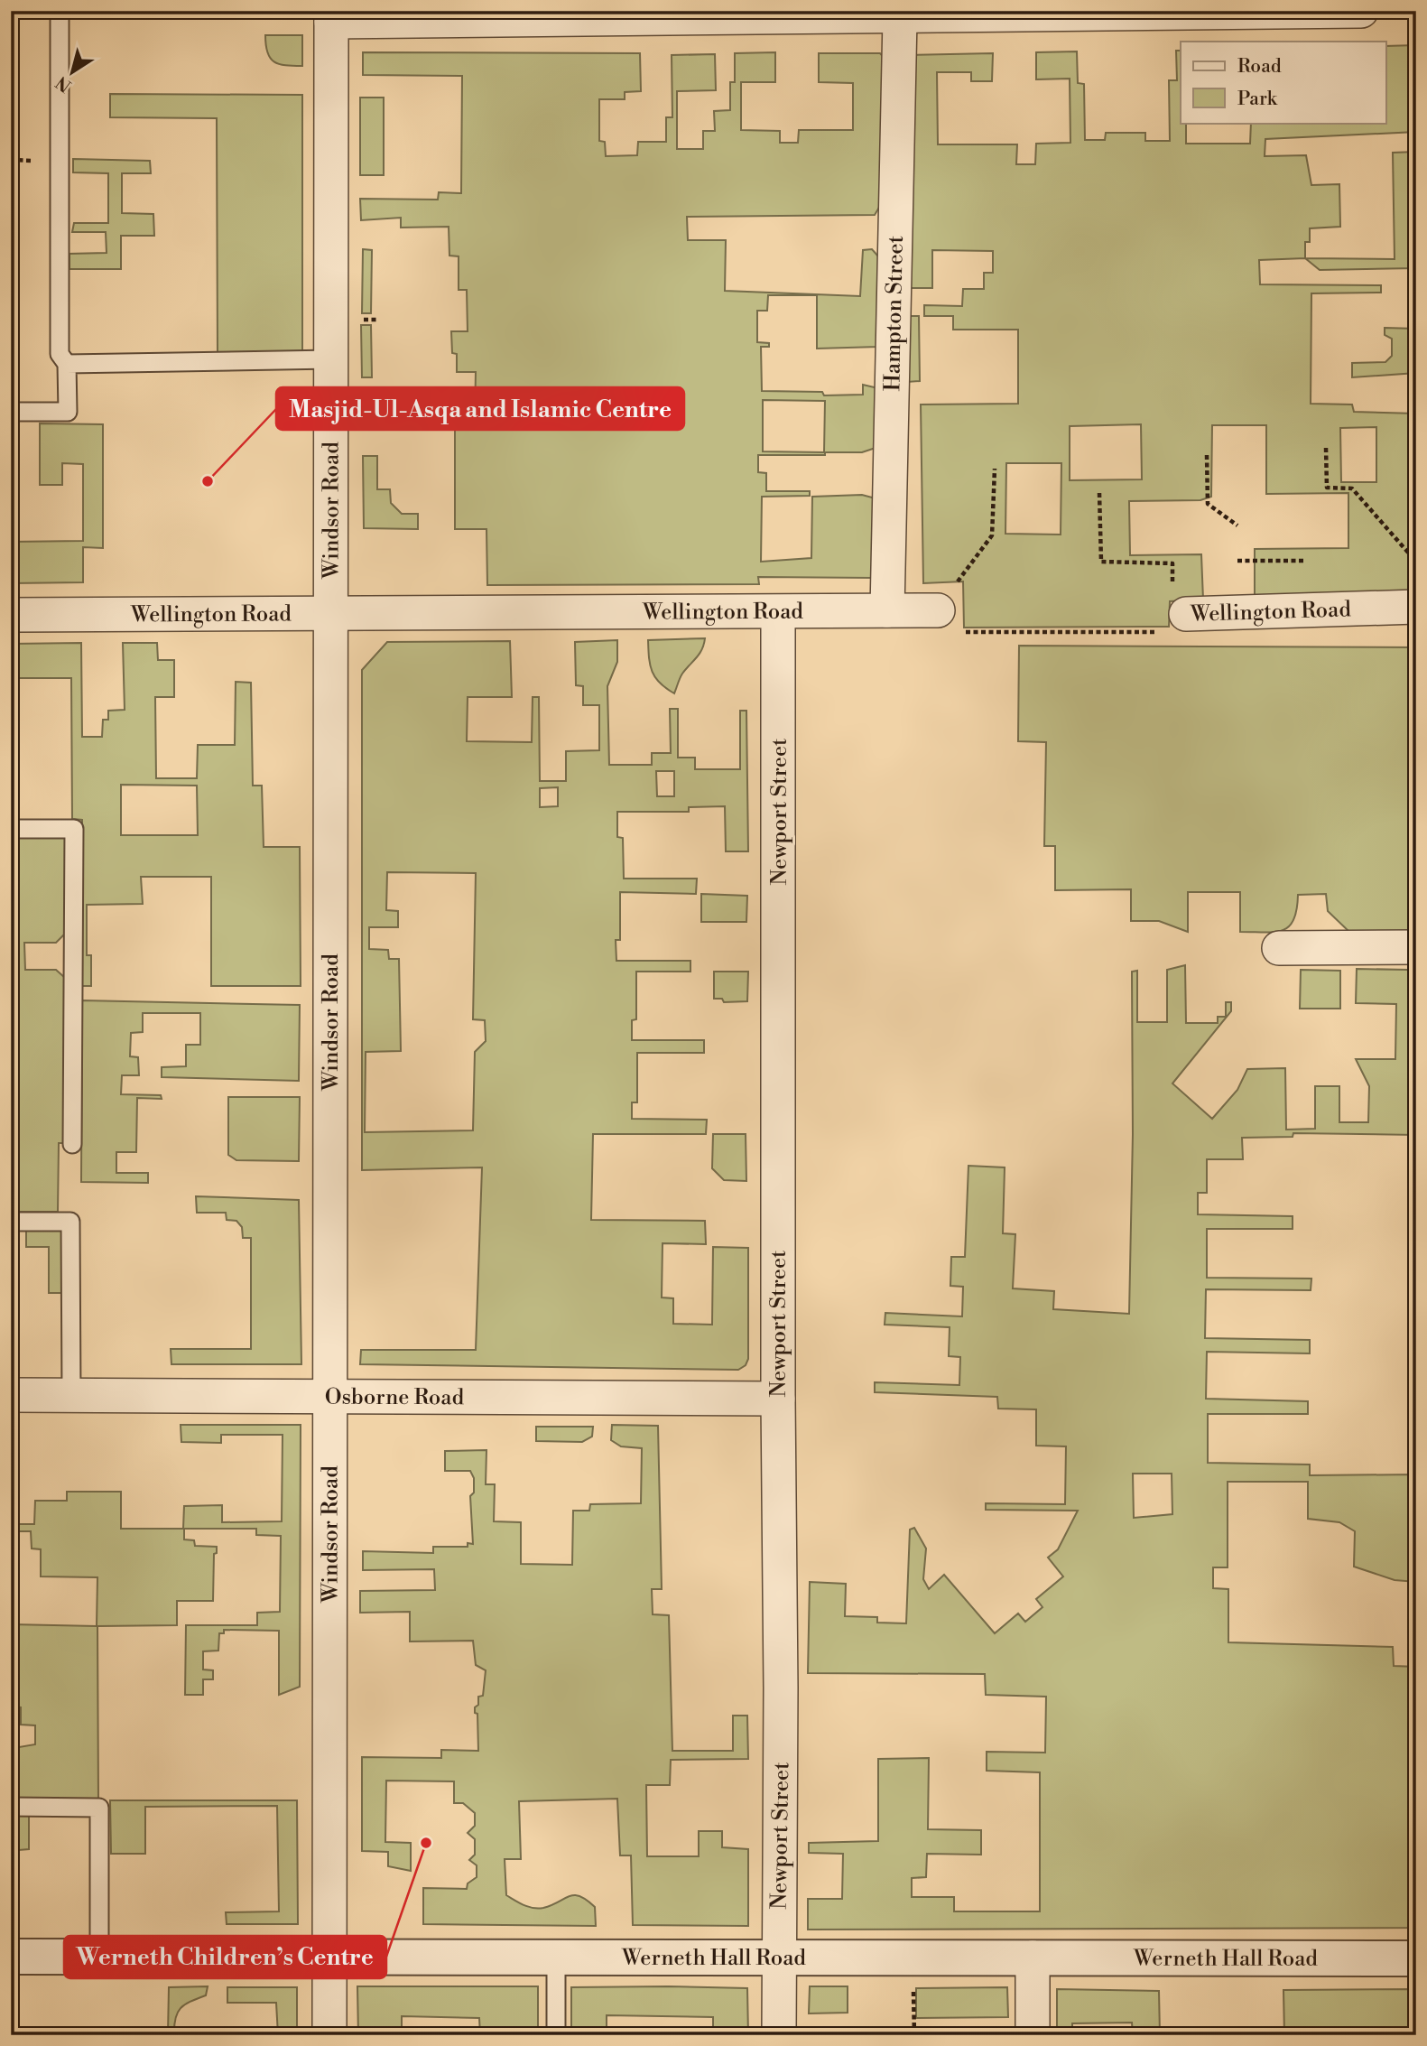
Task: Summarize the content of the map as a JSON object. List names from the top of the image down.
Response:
{
  "streets": {
    "street": [
      "Hampton Street",
      "Windsor Road",
      "Wellington Road",
      "Newport Street",
      "Osborne Road",
      "Werneth Hall Road"
    ]
  },
  "crossings": [
    ["Hampton Street", "Wellington Road"],
    ["Windsor Road", "Wellington Road"],
    ["Windsor Road", "Osborne Road"],
    ["Windsor Road", "Werneth Hall Road"],
    ["Wellington Road", "Newport Street"],
    ["Newport Street", "Osborne Road"],
    ["Newport Street", "Werneth Hall Road"]
  ],
  "places": ["Masjid-Ul-Asqa and Islamic Centre", "Werneth Children’s Centre"],
  "legend": ["Road", "Park"],
  "north": "bottom left"
}
